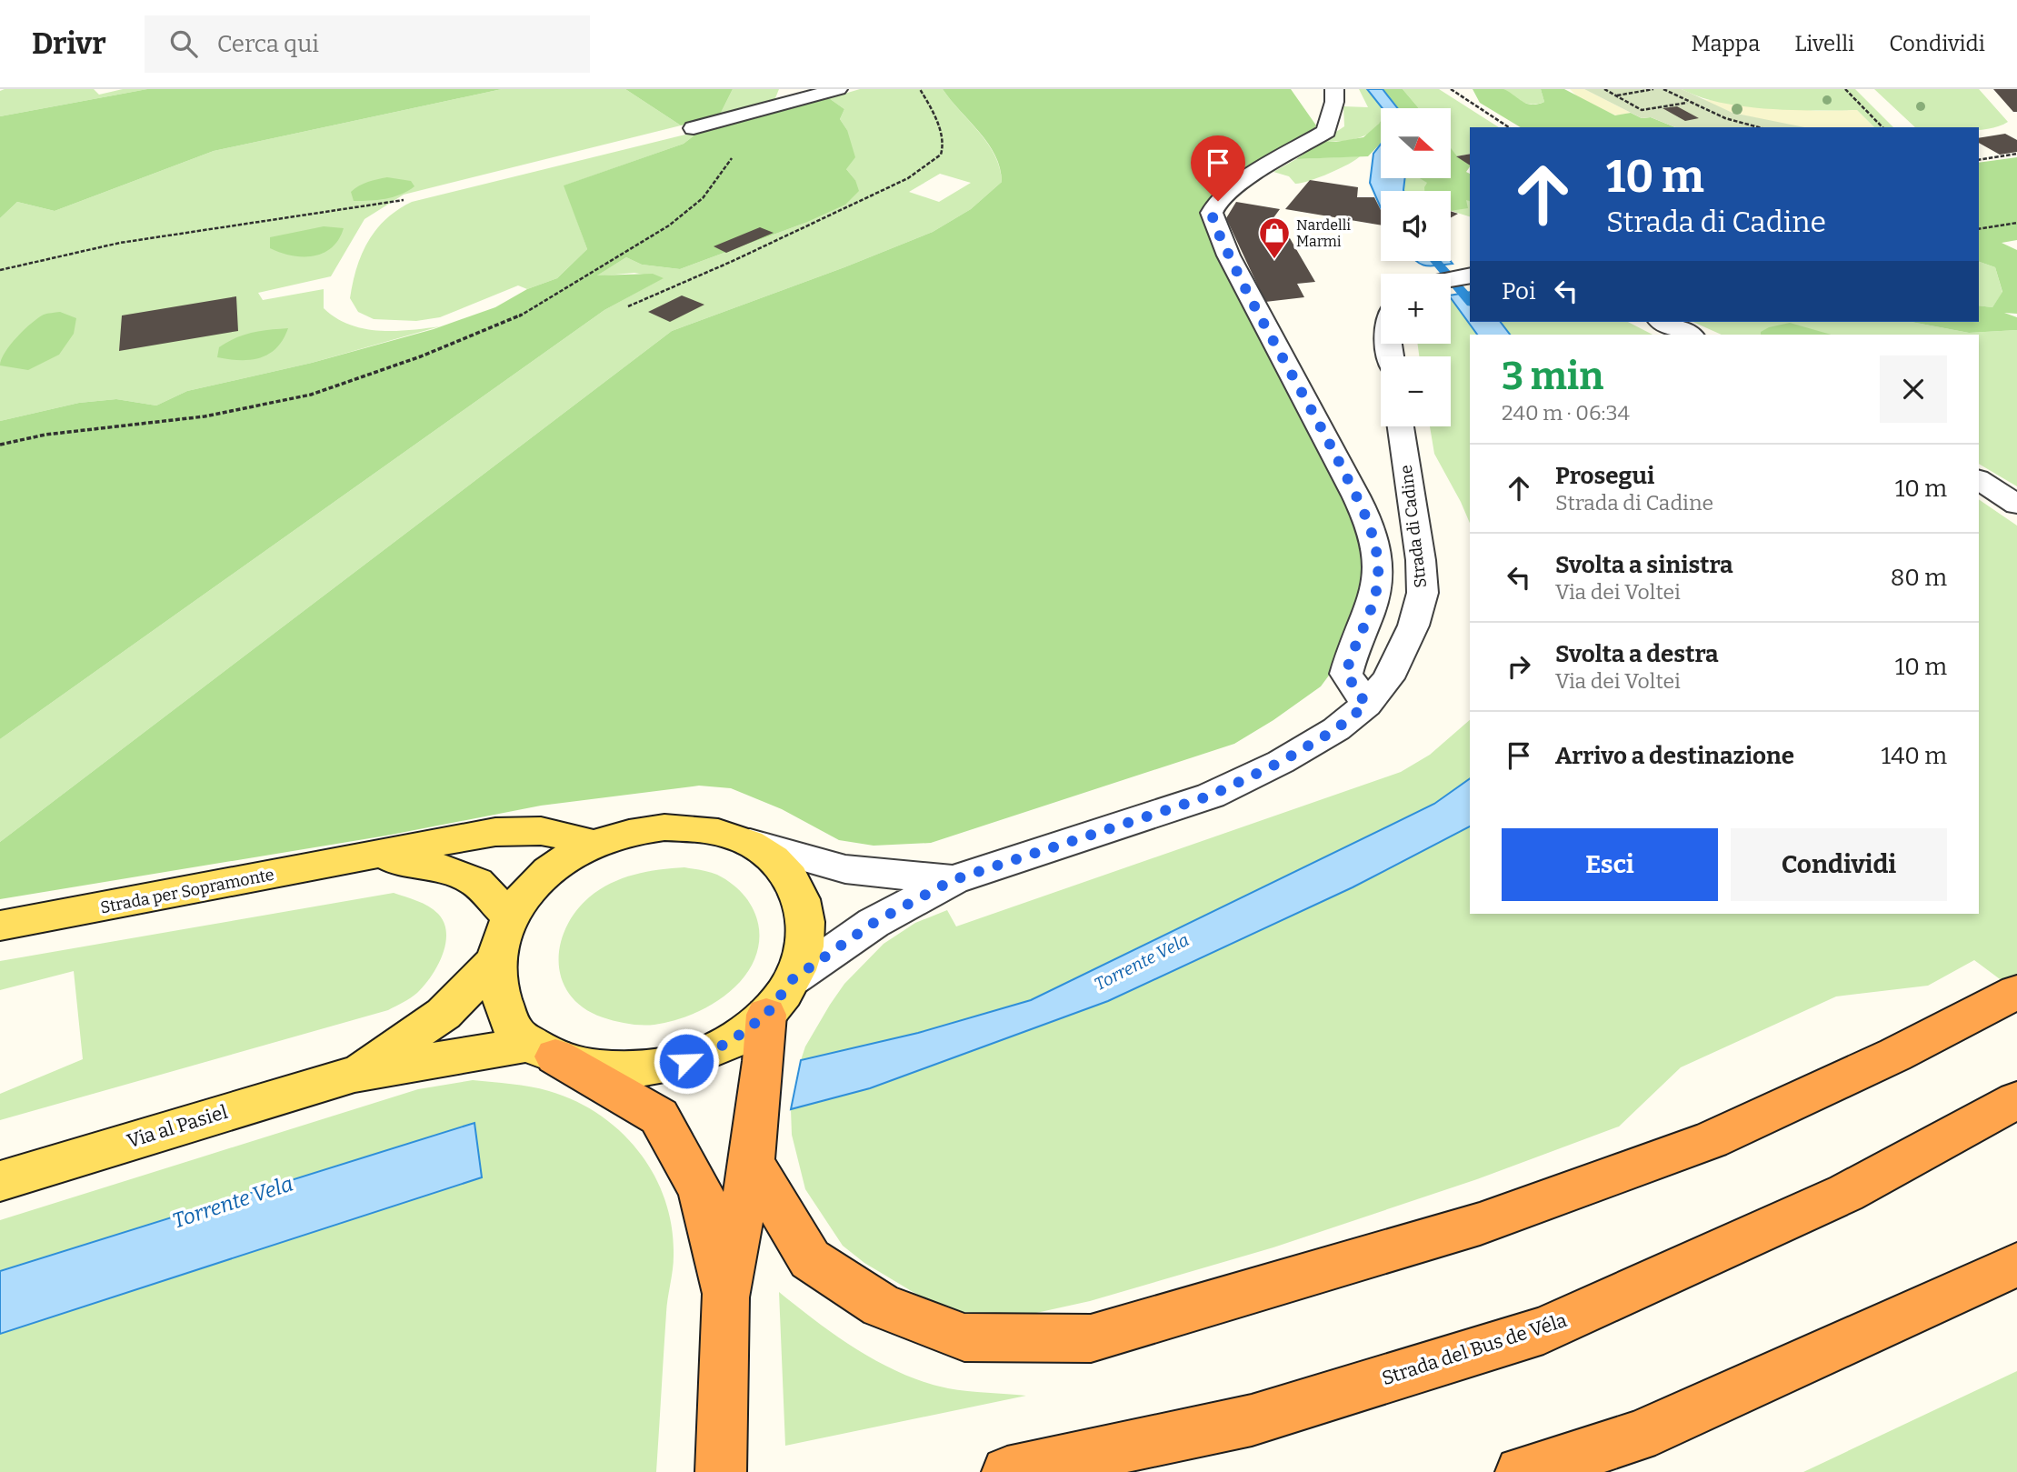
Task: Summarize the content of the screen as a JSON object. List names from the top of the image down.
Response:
{
  "streets": {
    "highway": ["Strada del Bus de Véla"],
    "main road": ["Strada per Sopramonte", "Via al Pasiel"],
    "street": ["Strada di Cadine"]
  },
  "water": ["Torrente Vela"],
  "places": {
    "shop": ["Nardelli Marmi"]
  },
  "north": "right",
  "page": {
    "header": "Drivr",
    "search": "Cerca qui",
    "nav": ["Mappa", "Livelli", "Condividi"],
    "map_buttons": ["+", "−"],
    "turn": ["10 m", "Strada di Cadine"],
    "then": "Poi",
    "heading": ["3 min", "240 m · 06:34"],
    "list": [
      {
        "name": "Prosegui",
        "note": "Strada di Cadine",
        "value": "10 m"
      },
      {
        "name": "Svolta a sinistra",
        "note": "Via dei Voltei",
        "value": "80 m"
      },
      {
        "name": "Svolta a destra",
        "note": "Via dei Voltei",
        "value": "10 m"
      },
      {
        "name": "Arrivo a destinazione",
        "value": "140 m"
      }
    ],
    "buttons": ["Esci", "Condividi"]
  }
}
